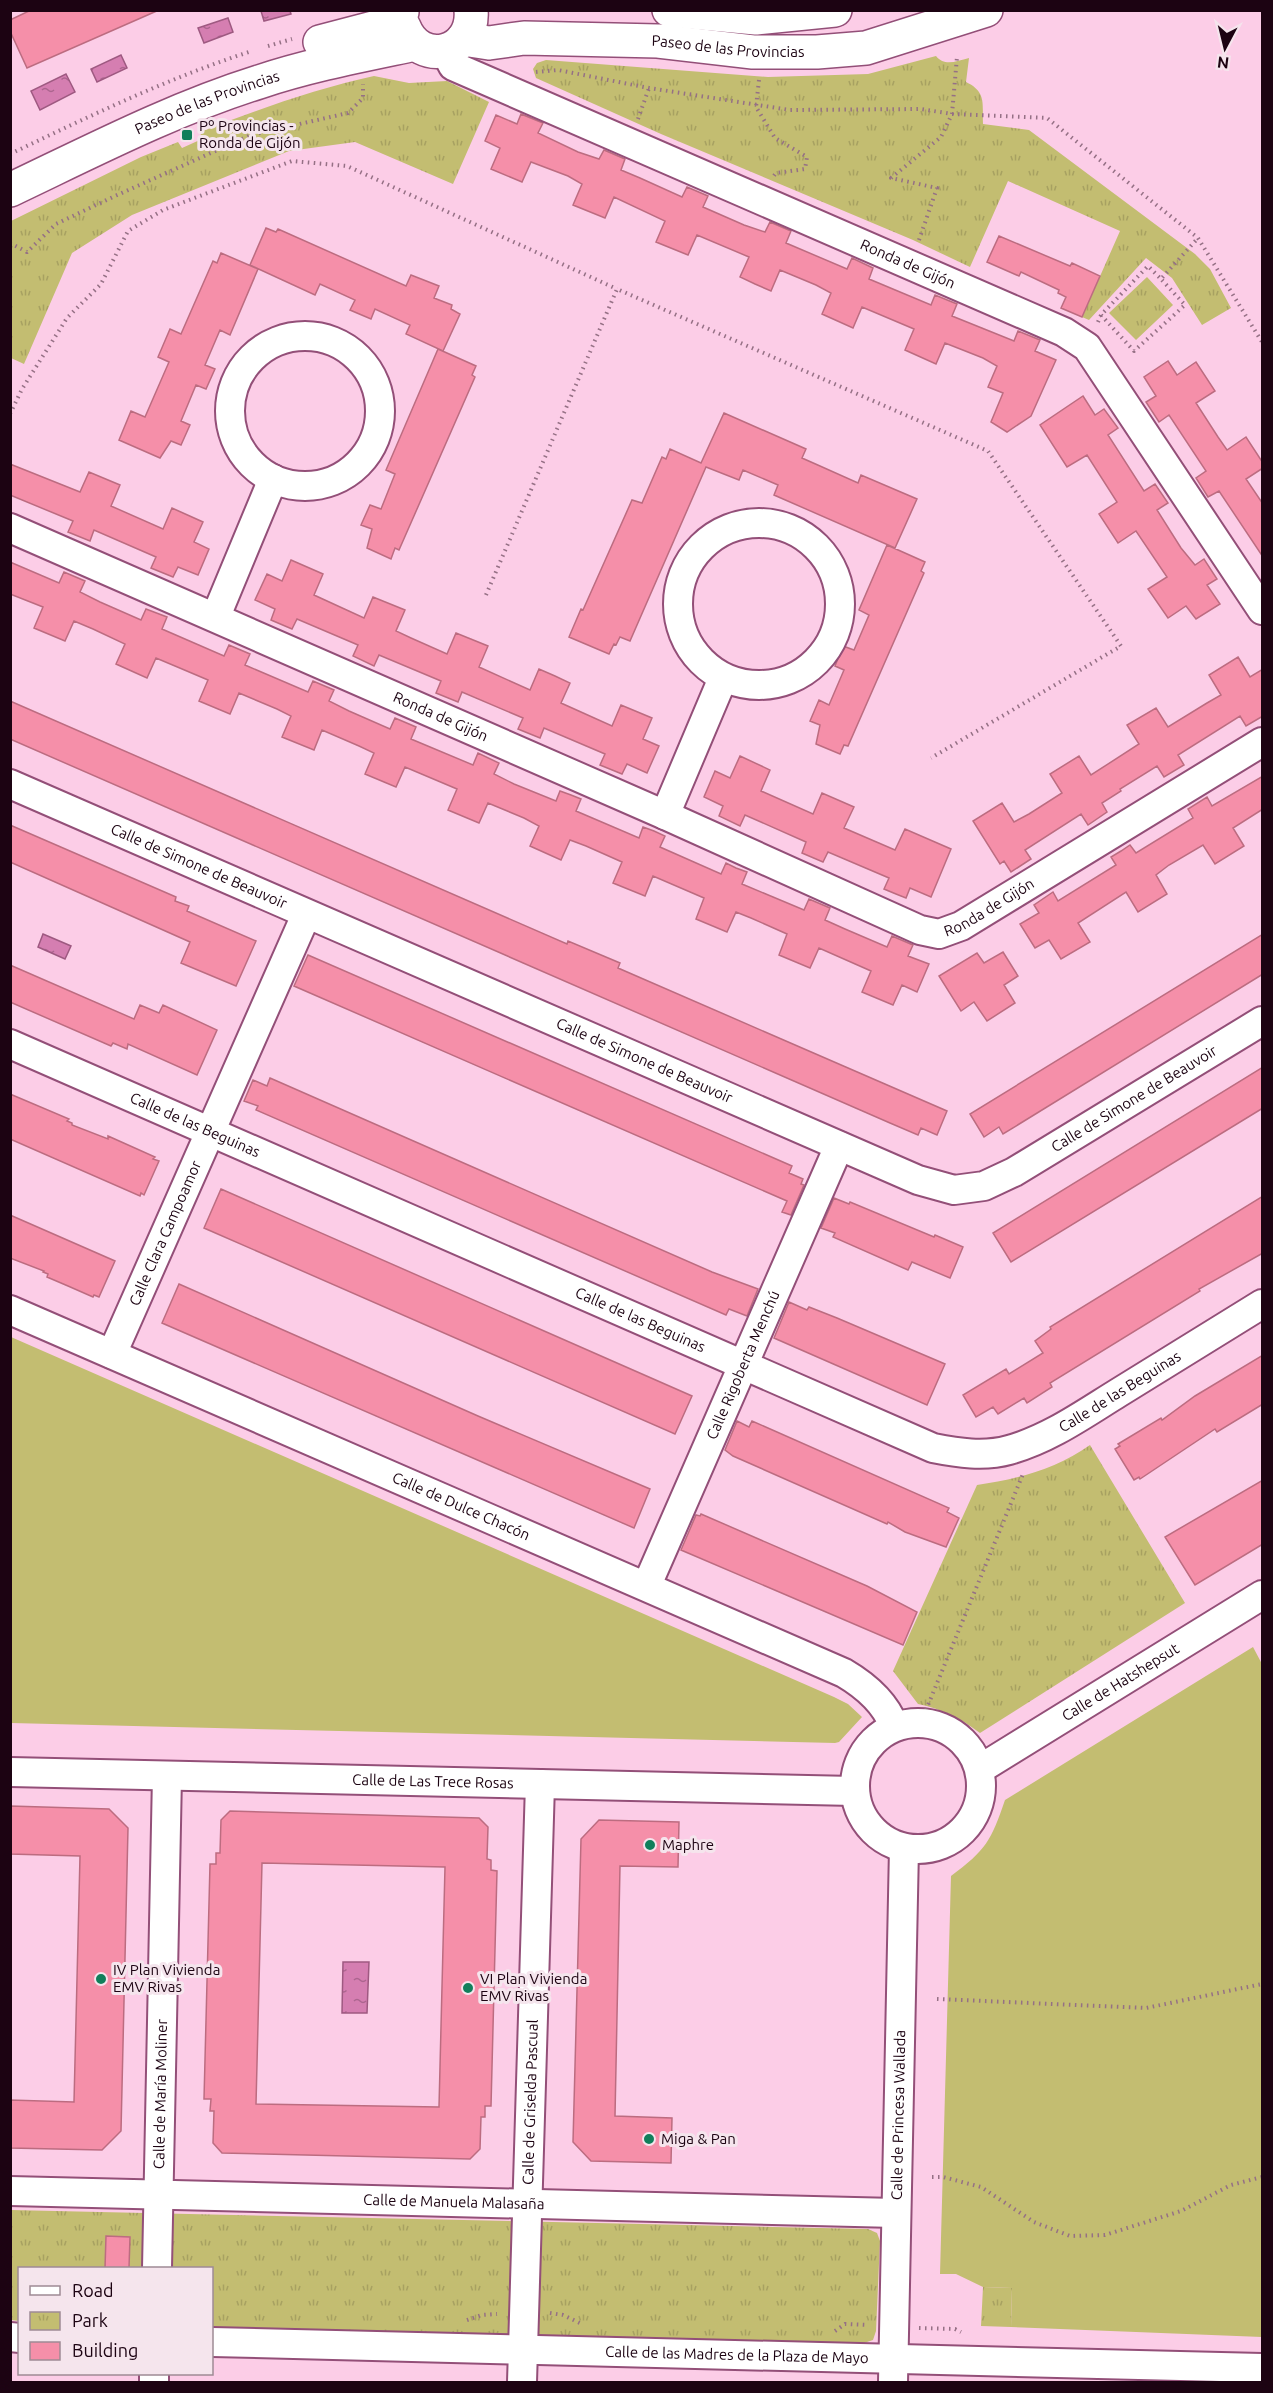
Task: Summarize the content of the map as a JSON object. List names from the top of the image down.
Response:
{
  "streets": {
    "street": [
      "Paseo de las Provincias",
      "Ronda de Gijón",
      "Calle de Simone de Beauvoir",
      "Calle de las Beguinas",
      "Calle Clara Campoamor",
      "Calle Rigoberta Menchú",
      "Calle de Dulce Chacón",
      "Calle de Hatshepsut",
      "Calle de Las Trece Rosas",
      "Calle de María Moliner",
      "Calle de Griselda Pascual",
      "Calle de Princesa Wallada",
      "Calle de Manuela Malasaña",
      "Calle de las Madres de la Plaza de Mayo"
    ]
  },
  "crossings": [
    ["Paseo de las Provincias", "Ronda de Gijón"],
    ["Calle de Simone de Beauvoir", "Calle Clara Campoamor"],
    ["Calle de Simone de Beauvoir", "Calle Rigoberta Menchú"],
    ["Calle de las Beguinas", "Calle Clara Campoamor"],
    ["Calle de las Beguinas", "Calle Rigoberta Menchú"],
    ["Calle Clara Campoamor", "Calle de Dulce Chacón"],
    ["Calle Rigoberta Menchú", "Calle de Dulce Chacón"],
    ["Calle de Dulce Chacón", "Calle de Hatshepsut"],
    ["Calle de Dulce Chacón", "Calle de Las Trece Rosas"],
    ["Calle de Dulce Chacón", "Calle de Princesa Wallada"],
    ["Calle de Hatshepsut", "Calle de Las Trece Rosas"],
    ["Calle de Hatshepsut", "Calle de Princesa Wallada"],
    ["Calle de Las Trece Rosas", "Calle de María Moliner"],
    ["Calle de Las Trece Rosas", "Calle de Griselda Pascual"],
    ["Calle de Las Trece Rosas", "Calle de Princesa Wallada"],
    ["Calle de María Moliner", "Calle de Manuela Malasaña"],
    ["Calle de Griselda Pascual", "Calle de Manuela Malasaña"],
    ["Calle de Griselda Pascual", "Calle de las Madres de la Plaza de Mayo"],
    ["Calle de Princesa Wallada", "Calle de Manuela Malasaña"],
    ["Calle de Princesa Wallada", "Calle de las Madres de la Plaza de Mayo"]
  ],
  "places": {
    "transit": ["Pº Provincias - Ronda de Gijón"],
    "other": [
      "Maphre",
      "IV Plan Vivienda EMV Rivas",
      "VI Plan Vivienda EMV Rivas",
      "Miga & Pan"
    ]
  },
  "legend": ["Road", "Park", "Building"],
  "north": "bottom"
}
